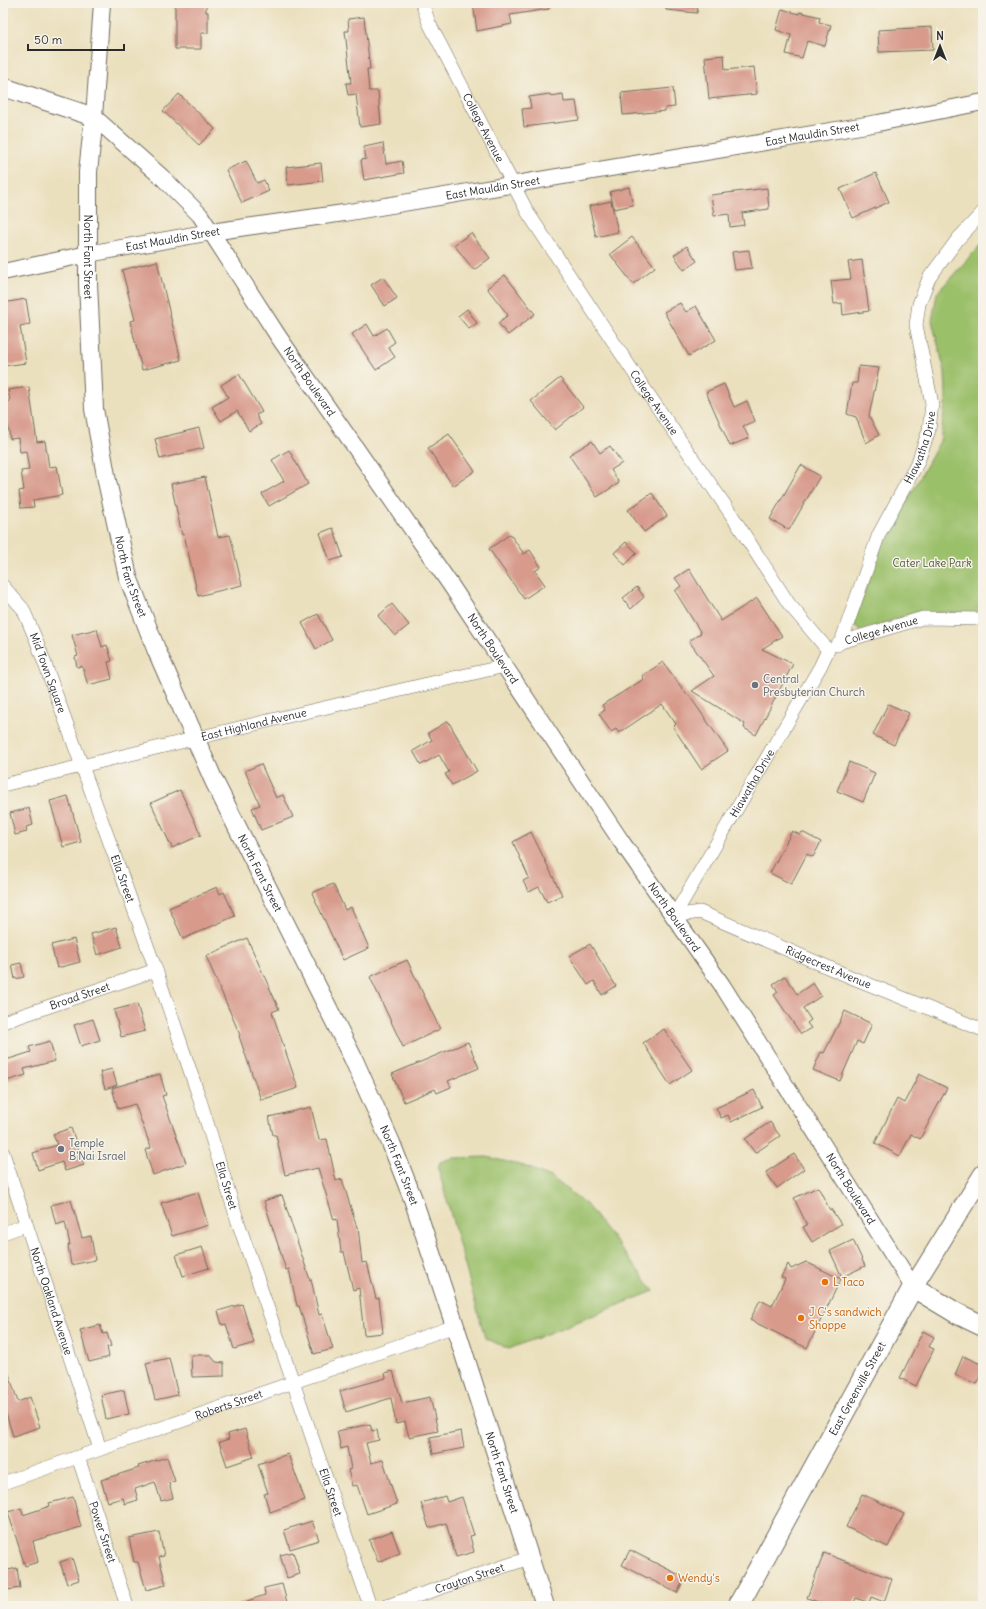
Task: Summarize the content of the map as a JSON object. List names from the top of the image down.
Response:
{
  "streets": {
    "main road": ["North Fant Street", "North Boulevard", "East Greenville Street"],
    "street": [
      "College Avenue",
      "East Mauldin Street",
      "Hiawatha Drive",
      "Mid Town Square",
      "East Highland Avenue",
      "Ella Street",
      "Ridgecrest Avenue",
      "Broad Street",
      "North Oakland Avenue",
      "Roberts Street",
      "Power Street",
      "Crayton Street"
    ]
  },
  "crossings": [
    ["College Avenue", "East Mauldin Street"],
    ["College Avenue", "Hiawatha Drive"],
    ["East Mauldin Street", "North Fant Street"],
    ["East Mauldin Street", "North Boulevard"],
    ["North Fant Street", "North Boulevard"],
    ["North Fant Street", "East Highland Avenue"],
    ["North Fant Street", "Roberts Street"],
    ["North Fant Street", "Crayton Street"],
    ["North Boulevard", "Hiawatha Drive"],
    ["North Boulevard", "East Highland Avenue"],
    ["North Boulevard", "Ridgecrest Avenue"],
    ["North Boulevard", "East Greenville Street"],
    ["Hiawatha Drive", "Ridgecrest Avenue"],
    ["Mid Town Square", "East Highland Avenue"],
    ["Mid Town Square", "Ella Street"],
    ["East Highland Avenue", "Ella Street"],
    ["Ella Street", "Broad Street"],
    ["Ella Street", "Roberts Street"],
    ["North Oakland Avenue", "Roberts Street"],
    ["Roberts Street", "Power Street"]
  ],
  "parks": ["Cater Lake Park"],
  "places": [
    "Central Presbyterian Church",
    "Temple B'Nai Israel",
    "L Taco",
    "J C's sandwich Shoppe",
    "Wendy's"
  ],
  "scale_bar": "50 m",
  "north": "top"
}
